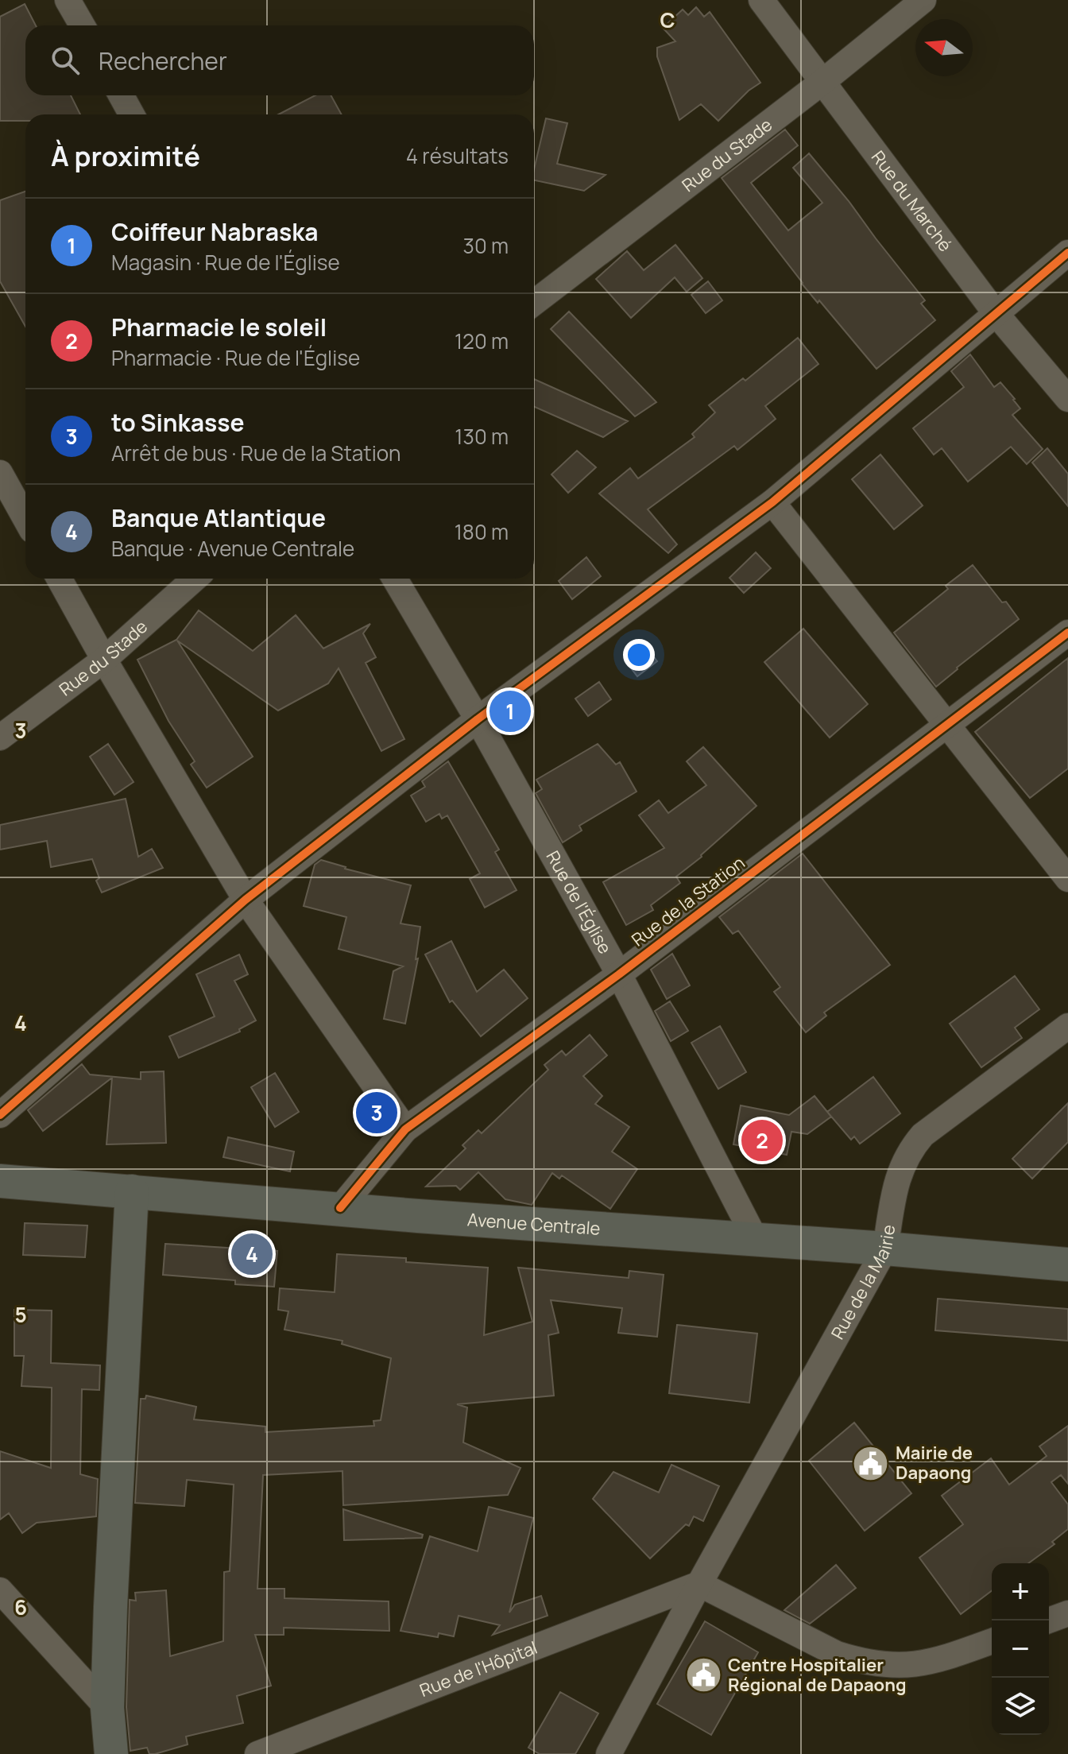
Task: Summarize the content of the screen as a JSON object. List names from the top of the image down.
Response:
{
  "streets": {
    "main road": ["Avenue Centrale"],
    "street": [
      "Rue du Stade",
      "Rue du Marché",
      "Rue de la Station",
      "Rue de l'Église",
      "Rue de la Mairie",
      "Rue de l'Hôpital"
    ]
  },
  "crossings": [
    ["Rue du Stade", "Rue du Marché"],
    ["Rue de la Station", "Rue de l'Église"],
    ["Rue de la Station", "Avenue Centrale"],
    ["Rue de l'Église", "Avenue Centrale"],
    ["Avenue Centrale", "Rue de la Mairie"],
    ["Rue de la Mairie", "Rue de l'Hôpital"]
  ],
  "places": {
    "public building": ["Mairie de Dapaong", "Centre Hospitalier Régional de Dapaong"]
  },
  "north": "left",
  "page": {
    "search": "Rechercher",
    "heading": ["À proximité", "4 résultats"],
    "list": [
      {
        "mark": "1",
        "name": "Coiffeur Nabraska",
        "note": "Magasin · Rue de l'Église",
        "value": "30 m"
      },
      {
        "mark": "2",
        "name": "Pharmacie le soleil",
        "note": "Pharmacie · Rue de l'Église",
        "value": "120 m"
      },
      {
        "mark": "3",
        "name": "to Sinkasse",
        "note": "Arrêt de bus · Rue de la Station",
        "value": "130 m"
      },
      {
        "mark": "4",
        "name": "Banque Atlantique",
        "note": "Banque · Avenue Centrale",
        "value": "180 m"
      }
    ],
    "pins": [
      "1",
      "3",
      "2",
      "4"
    ],
    "map_buttons": ["+", "−"]
  },
  "grid": {
    "columns": ["C"],
    "rows": [
      "3",
      "4",
      "5",
      "6"
    ]
  }
}
